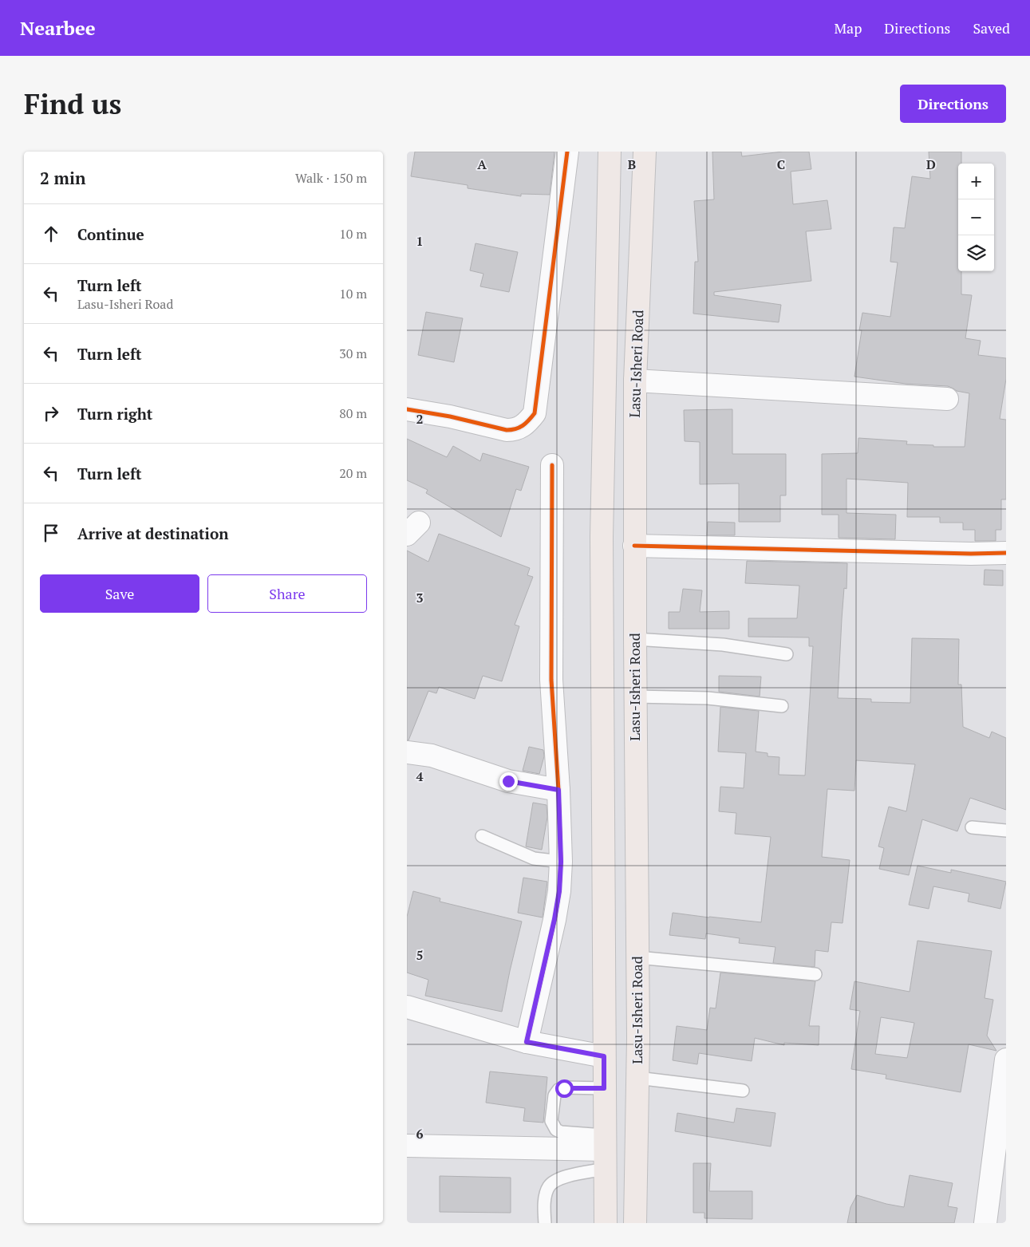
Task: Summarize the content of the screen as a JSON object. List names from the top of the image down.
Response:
{
  "streets": {
    "main road": ["Lasu-Isheri Road"]
  },
  "page": {
    "header": "Nearbee",
    "nav": ["Map", "Directions", "Saved"],
    "buttons": [
      "Directions",
      ["Save", "Share"]
    ],
    "title": "Find us",
    "heading": ["2 min", "Walk · 150 m"],
    "map_buttons": ["+", "−"],
    "list": [
      ["Continue", "10 m"],
      ["Turn left", "Lasu-Isheri Road", "10 m"],
      ["Turn left", "30 m"],
      ["Turn right", "80 m"],
      ["Turn left", "20 m"],
      "Arrive at destination"
    ]
  },
  "grid": {
    "columns": [
      "A",
      "B",
      "C",
      "D"
    ],
    "rows": [
      "1",
      "2",
      "3",
      "4",
      "5",
      "6"
    ]
  }
}
